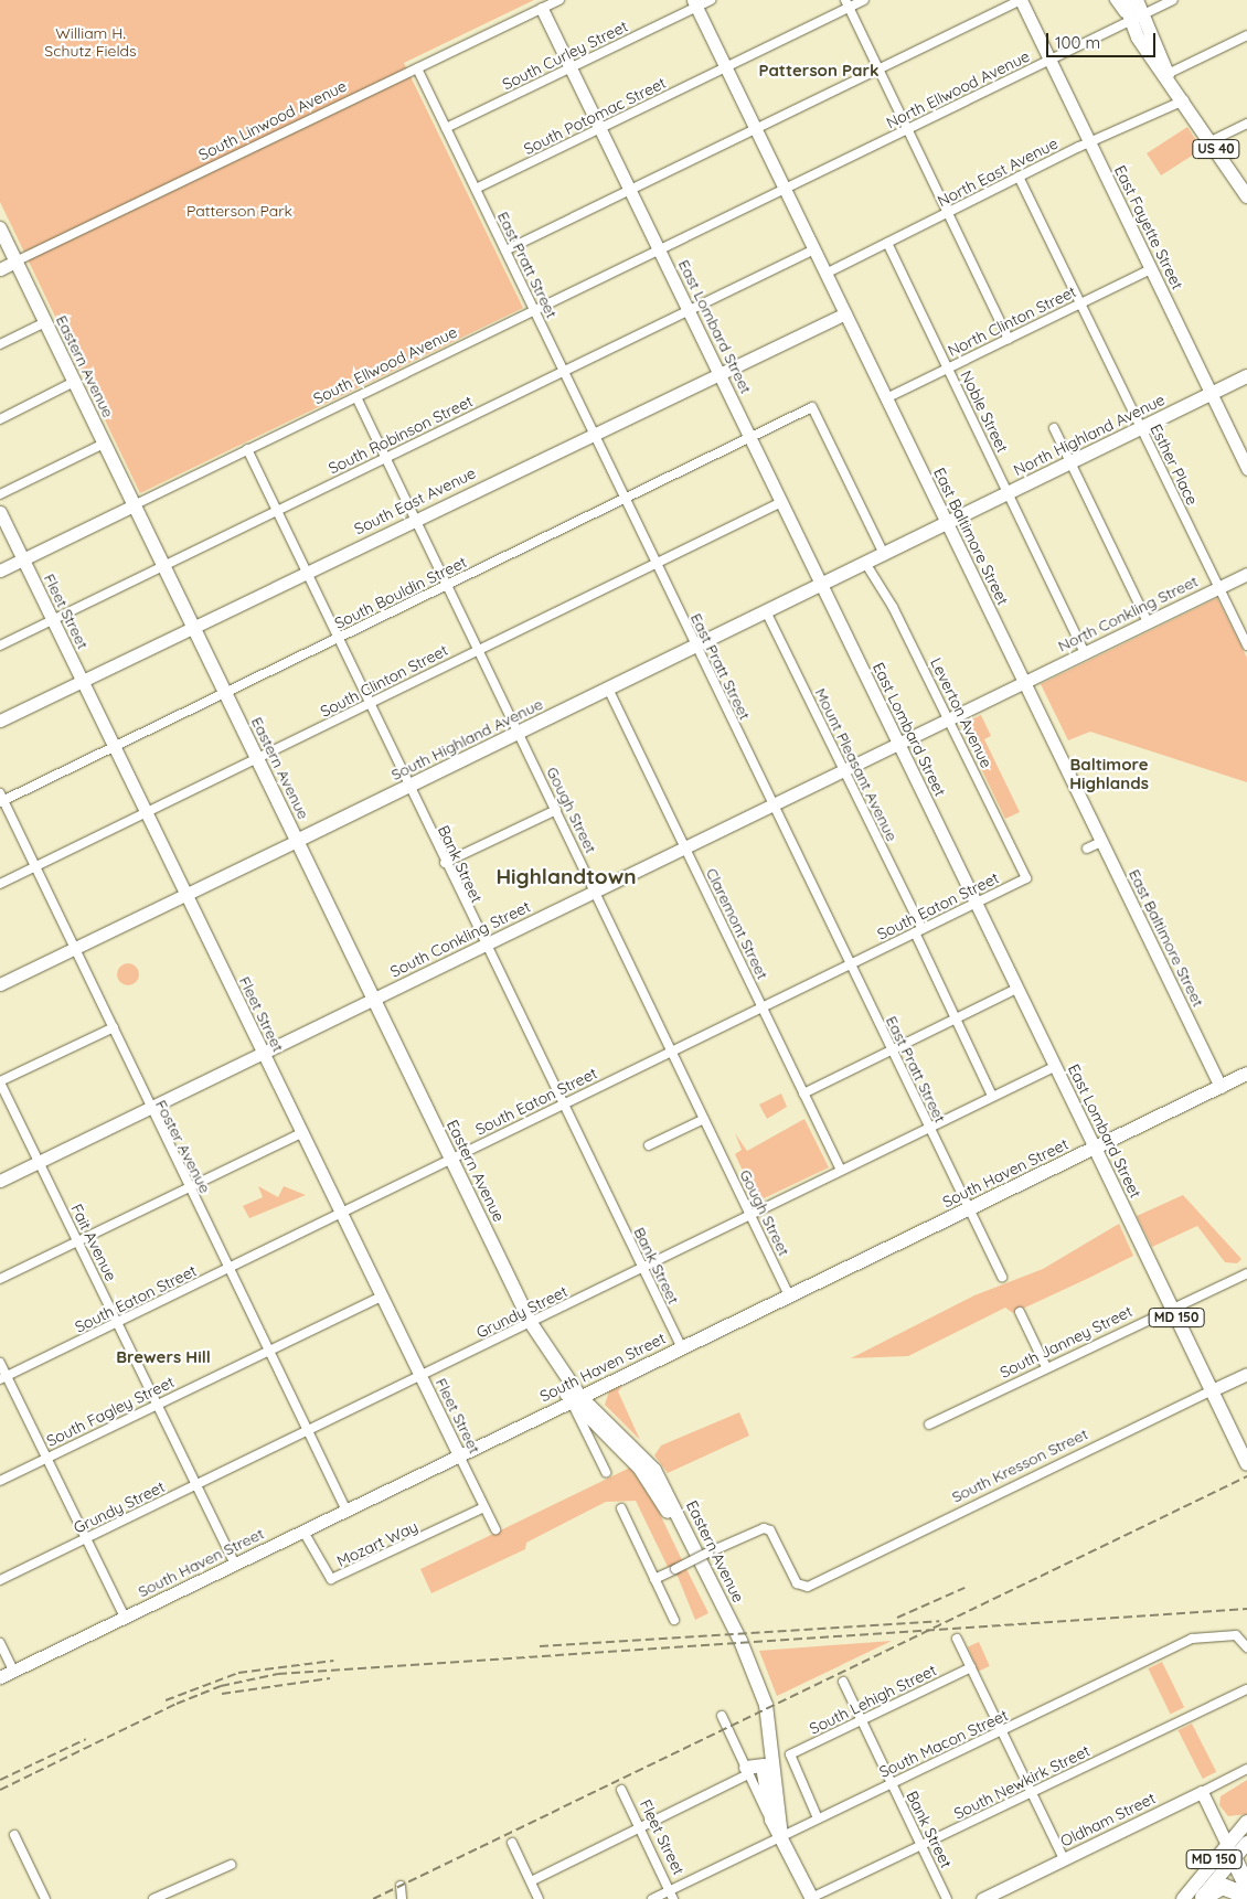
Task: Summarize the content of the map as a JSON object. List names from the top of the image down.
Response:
{
  "streets": {
    "main road": [
      "US 40",
      "East Lombard Street",
      "Eastern Avenue",
      "North Highland Avenue",
      "South Highland Avenue",
      "South Haven Street",
      "MD 150"
    ],
    "street": [
      "South Curley Street",
      "North Ellwood Avenue",
      "South Potomac Street",
      "South Linwood Avenue",
      "North East Avenue",
      "East Fayette Street",
      "East Pratt Street",
      "North Clinton Street",
      "South Ellwood Avenue",
      "Noble Street",
      "South Robinson Street",
      "Esther Place",
      "South East Avenue",
      "East Baltimore Street",
      "South Bouldin Street",
      "Fleet Street",
      "North Conkling Street",
      "South Clinton Street",
      "Leverton Avenue",
      "Mount Pleasant Avenue",
      "Gough Street",
      "Bank Street",
      "South Eaton Street",
      "Claremont Street",
      "South Conkling Street",
      "Foster Avenue",
      "Fait Avenue",
      "Grundy Street",
      "South Janney Street",
      "South Fagley Street",
      "South Kresson Street",
      "Mozart Way",
      "South Lehigh Street",
      "South Macon Street",
      "South Newkirk Street",
      "Oldham Street"
    ]
  },
  "crossings": [
    ["South Curley Street", "East Pratt Street"],
    ["South Curley Street", "East Lombard Street"],
    ["South Curley Street", "East Baltimore Street"],
    ["North Ellwood Avenue", "US 40"],
    ["North Ellwood Avenue", "East Fayette Street"],
    ["North Ellwood Avenue", "South Ellwood Avenue"],
    ["North Ellwood Avenue", "East Baltimore Street"],
    ["South Potomac Street", "East Pratt Street"],
    ["South Potomac Street", "East Lombard Street"],
    ["South Potomac Street", "East Baltimore Street"],
    ["South Linwood Avenue", "East Pratt Street"],
    ["South Linwood Avenue", "East Lombard Street"],
    ["South Linwood Avenue", "Eastern Avenue"],
    ["US 40", "North East Avenue"],
    ["North East Avenue", "East Fayette Street"],
    ["North East Avenue", "Noble Street"],
    ["North East Avenue", "Esther Place"],
    ["North East Avenue", "East Baltimore Street"],
    ["East Fayette Street", "North Clinton Street"],
    ["East Fayette Street", "North Highland Avenue"],
    ["East Pratt Street", "South Ellwood Avenue"],
    ["East Pratt Street", "South Robinson Street"],
    ["East Pratt Street", "South East Avenue"],
    ["East Pratt Street", "South Bouldin Street"],
    ["East Pratt Street", "South Clinton Street"],
    ["East Pratt Street", "South Highland Avenue"],
    ["East Pratt Street", "South Eaton Street"],
    ["East Pratt Street", "South Conkling Street"],
    ["East Pratt Street", "South Haven Street"],
    ["East Pratt Street", "Grundy Street"],
    ["North Clinton Street", "Noble Street"],
    ["North Clinton Street", "Esther Place"],
    ["North Clinton Street", "East Baltimore Street"],
    ["East Lombard Street", "South Ellwood Avenue"],
    ["East Lombard Street", "South Robinson Street"],
    ["East Lombard Street", "South East Avenue"],
    ["East Lombard Street", "South Bouldin Street"],
    ["East Lombard Street", "South Clinton Street"],
    ["East Lombard Street", "South Highland Avenue"],
    ["East Lombard Street", "South Eaton Street"],
    ["East Lombard Street", "South Conkling Street"],
    ["East Lombard Street", "South Haven Street"],
    ["East Lombard Street", "Grundy Street"],
    ["East Lombard Street", "South Janney Street"],
    ["East Lombard Street", "South Kresson Street"],
    ["South Ellwood Avenue", "Eastern Avenue"],
    ["South Ellwood Avenue", "East Baltimore Street"],
    ["South Ellwood Avenue", "Fleet Street"],
    ["South Ellwood Avenue", "Gough Street"],
    ["South Ellwood Avenue", "Bank Street"],
    ["Eastern Avenue", "South Robinson Street"],
    ["Eastern Avenue", "South East Avenue"],
    ["Eastern Avenue", "South Bouldin Street"],
    ["Eastern Avenue", "South Clinton Street"],
    ["Eastern Avenue", "South Highland Avenue"],
    ["Eastern Avenue", "South Eaton Street"],
    ["Eastern Avenue", "South Conkling Street"],
    ["Eastern Avenue", "South Haven Street"],
    ["Eastern Avenue", "Grundy Street"],
    ["Eastern Avenue", "South Macon Street"],
    ["Eastern Avenue", "South Newkirk Street"],
    ["Noble Street", "North Highland Avenue"],
    ["Noble Street", "North Conkling Street"],
    ["South Robinson Street", "East Baltimore Street"],
    ["South Robinson Street", "Fleet Street"],
    ["South Robinson Street", "Gough Street"],
    ["South Robinson Street", "Bank Street"],
    ["North Highland Avenue", "Esther Place"],
    ["North Highland Avenue", "East Baltimore Street"],
    ["North Highland Avenue", "South Highland Avenue"],
    ["Esther Place", "North Conkling Street"],
    ["South East Avenue", "East Baltimore Street"],
    ["South East Avenue", "Fleet Street"],
    ["South East Avenue", "Gough Street"],
    ["South East Avenue", "Bank Street"],
    ["East Baltimore Street", "North Conkling Street"],
    ["East Baltimore Street", "South Highland Avenue"],
    ["East Baltimore Street", "South Conkling Street"],
    ["East Baltimore Street", "South Haven Street"],
    ["South Bouldin Street", "Fleet Street"],
    ["South Bouldin Street", "South Highland Avenue"],
    ["South Bouldin Street", "Gough Street"],
    ["South Bouldin Street", "Bank Street"],
    ["South Bouldin Street", "Foster Avenue"],
    ["Fleet Street", "South Clinton Street"],
    ["Fleet Street", "South Highland Avenue"],
    ["Fleet Street", "South Eaton Street"],
    ["Fleet Street", "South Conkling Street"],
    ["Fleet Street", "South Haven Street"],
    ["Fleet Street", "Grundy Street"],
    ["Fleet Street", "South Fagley Street"],
    ["Fleet Street", "Mozart Way"],
    ["Fleet Street", "South Macon Street"],
    ["North Conkling Street", "South Conkling Street"],
    ["South Clinton Street", "Gough Street"],
    ["South Clinton Street", "Bank Street"],
    ["South Clinton Street", "Foster Avenue"],
    ["Leverton Avenue", "South Highland Avenue"],
    ["Leverton Avenue", "South Eaton Street"],
    ["Leverton Avenue", "South Conkling Street"],
    ["South Highland Avenue", "Mount Pleasant Avenue"],
    ["South Highland Avenue", "Gough Street"],
    ["South Highland Avenue", "Bank Street"],
    ["South Highland Avenue", "Claremont Street"],
    ["South Highland Avenue", "Foster Avenue"],
    ["Mount Pleasant Avenue", "South Eaton Street"],
    ["Mount Pleasant Avenue", "South Conkling Street"],
    ["Mount Pleasant Avenue", "Grundy Street"],
    ["Gough Street", "South Eaton Street"],
    ["Gough Street", "South Conkling Street"],
    ["Gough Street", "South Haven Street"],
    ["Gough Street", "Grundy Street"],
    ["Bank Street", "South Eaton Street"],
    ["Bank Street", "South Conkling Street"],
    ["Bank Street", "South Haven Street"],
    ["Bank Street", "Grundy Street"],
    ["Bank Street", "South Lehigh Street"],
    ["Bank Street", "South Macon Street"],
    ["Bank Street", "South Newkirk Street"],
    ["South Eaton Street", "Claremont Street"],
    ["South Eaton Street", "Foster Avenue"],
    ["South Eaton Street", "Fait Avenue"],
    ["Claremont Street", "South Conkling Street"],
    ["Claremont Street", "Grundy Street"],
    ["South Conkling Street", "Foster Avenue"],
    ["South Conkling Street", "Fait Avenue"],
    ["Foster Avenue", "South Haven Street"],
    ["Foster Avenue", "Grundy Street"],
    ["Foster Avenue", "South Fagley Street"],
    ["South Haven Street", "Fait Avenue"],
    ["South Haven Street", "Mozart Way"],
    ["Fait Avenue", "Grundy Street"],
    ["Fait Avenue", "South Fagley Street"],
    ["South Lehigh Street", "South Macon Street"]
  ],
  "districts": [
    "Patterson Park",
    "Baltimore Highlands",
    "Highlandtown",
    "Brewers Hill"
  ],
  "parks": ["William H. Schutz Fields", "Patterson Park"],
  "scale_bar": "100 m"
}
